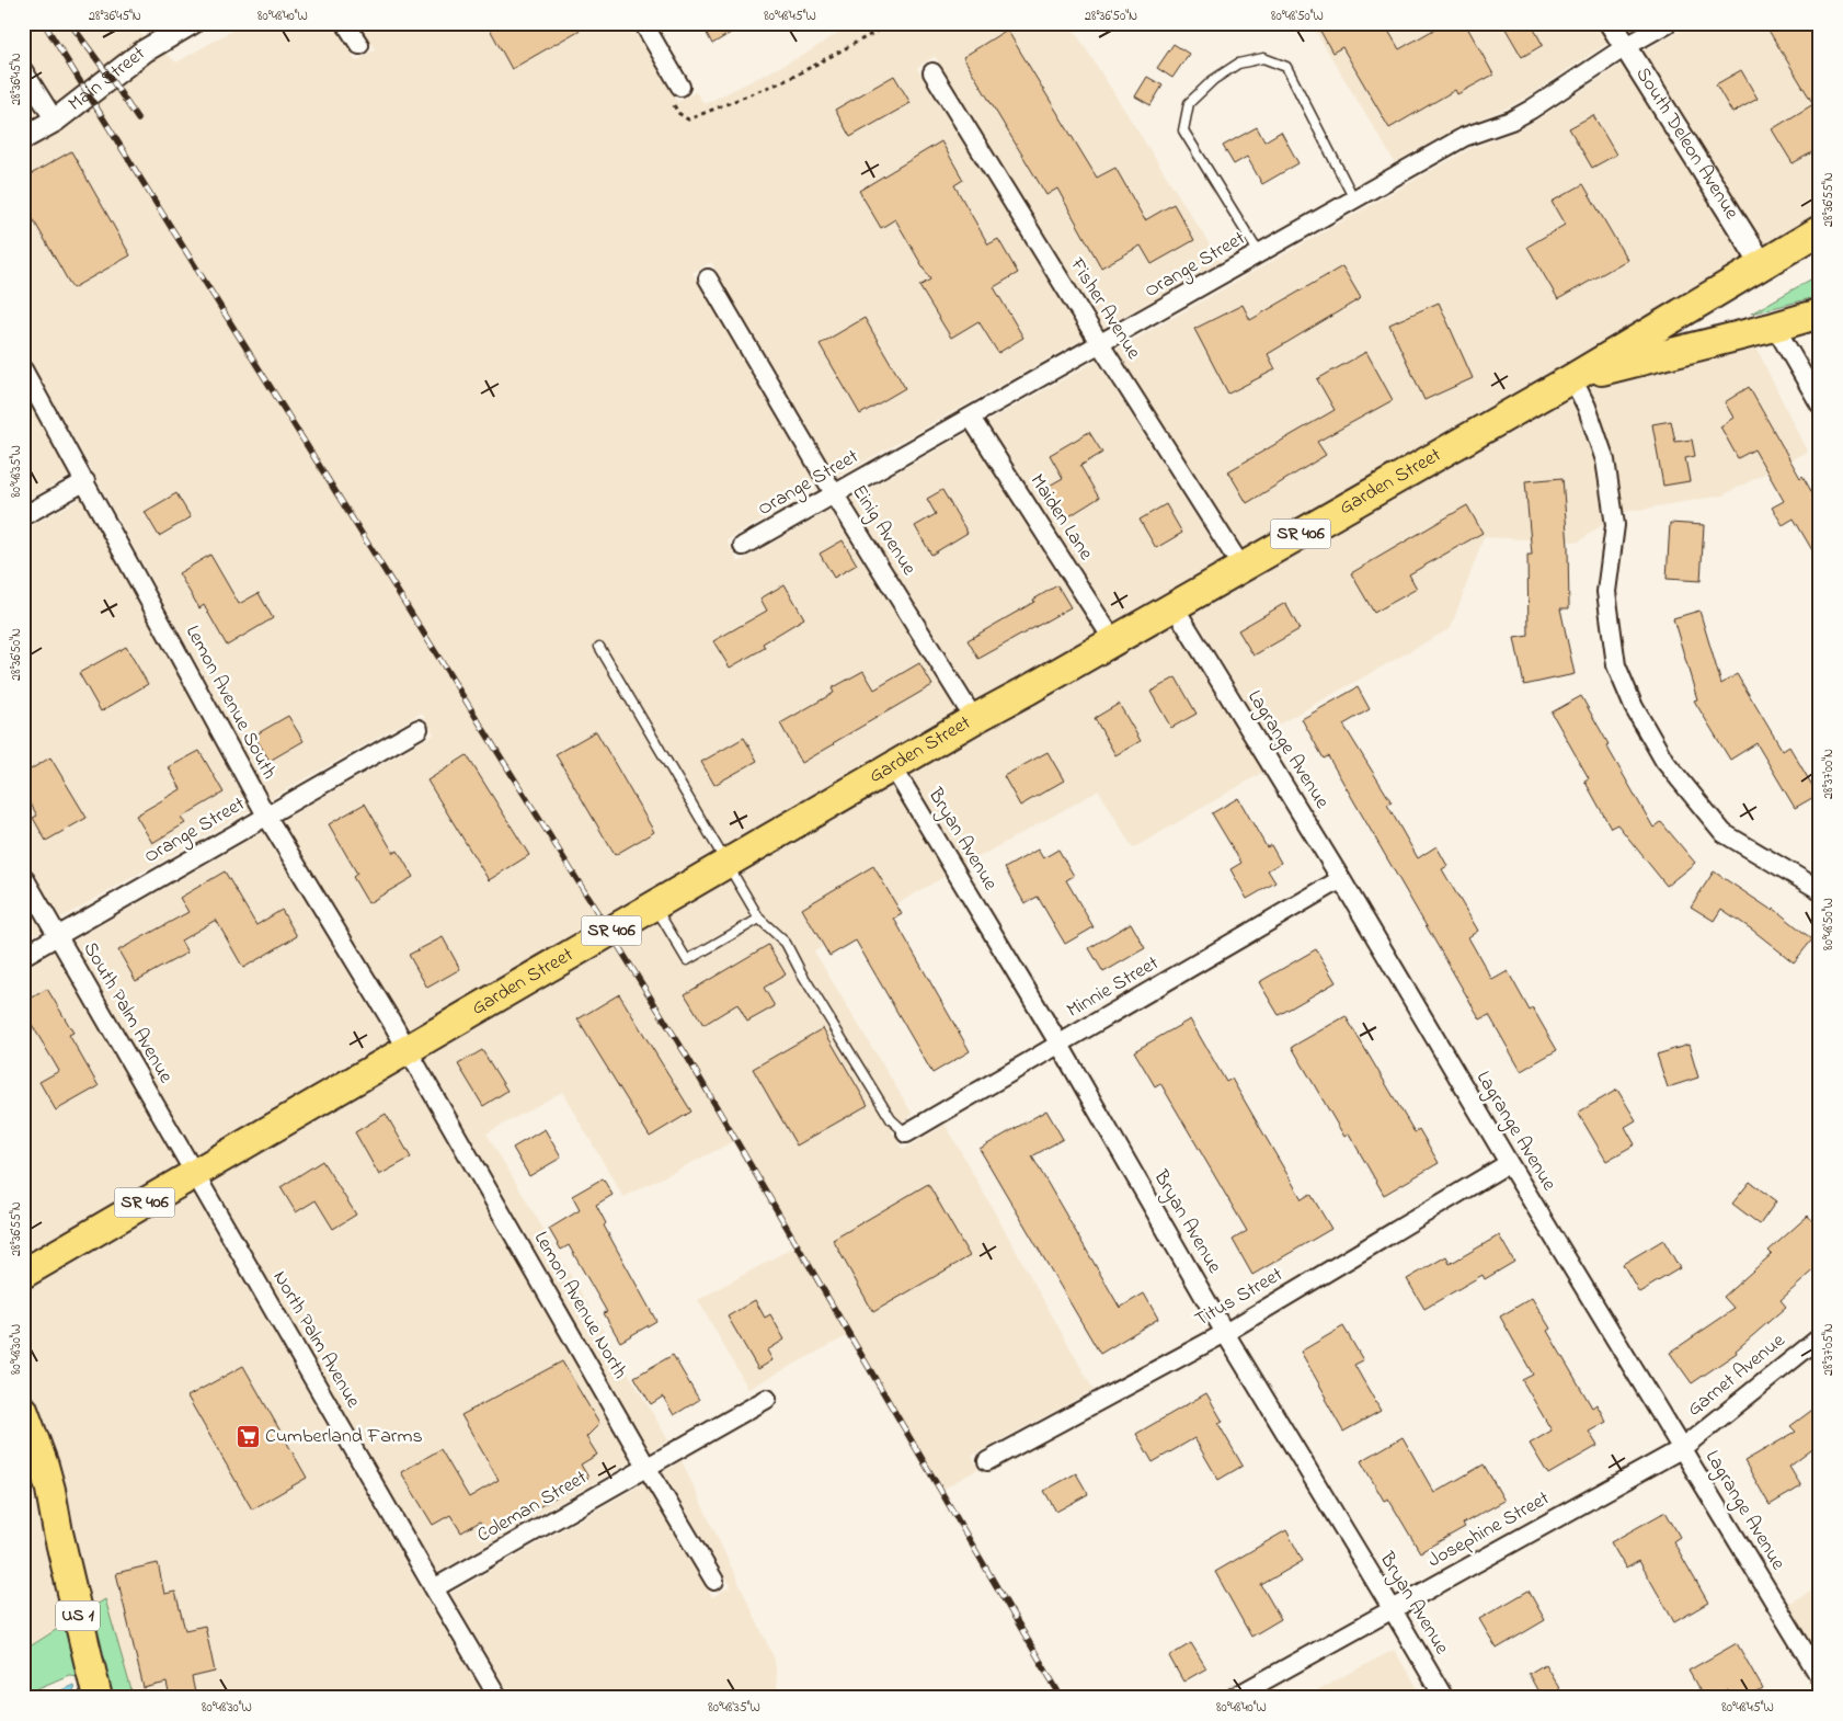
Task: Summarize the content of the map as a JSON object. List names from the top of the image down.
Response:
{
  "streets": {
    "main road": ["Garden Street", "SR 406", "US 1"],
    "street": [
      "Main Street",
      "South Deleon Avenue",
      "Orange Street",
      "Fisher Avenue",
      "Maiden Lane",
      "Einig Avenue",
      "Lemon Avenue South",
      "Lagrange Avenue",
      "Bryan Avenue",
      "Minnie Street",
      "South Palm Avenue",
      "Titus Street",
      "Lemon Avenue North",
      "North Palm Avenue",
      "Garnet Avenue",
      "Coleman Street",
      "Josephine Street"
    ]
  },
  "crossings": [
    ["South Deleon Avenue", "Orange Street"],
    ["South Deleon Avenue", "Garden Street"],
    ["Orange Street", "Fisher Avenue"],
    ["Orange Street", "Maiden Lane"],
    ["Orange Street", "Einig Avenue"],
    ["Orange Street", "Lemon Avenue South"],
    ["Orange Street", "South Palm Avenue"],
    ["Fisher Avenue", "Garden Street"],
    ["Garden Street", "Maiden Lane"],
    ["Garden Street", "Einig Avenue"],
    ["Garden Street", "Lemon Avenue South"],
    ["Garden Street", "Lagrange Avenue"],
    ["Garden Street", "Bryan Avenue"],
    ["Garden Street", "South Palm Avenue"],
    ["Garden Street", "Lemon Avenue North"],
    ["Garden Street", "North Palm Avenue"],
    ["Lemon Avenue South", "Lemon Avenue North"],
    ["Lagrange Avenue", "Minnie Street"],
    ["Lagrange Avenue", "Titus Street"],
    ["Lagrange Avenue", "Garnet Avenue"],
    ["Lagrange Avenue", "Josephine Street"],
    ["Bryan Avenue", "Minnie Street"],
    ["Bryan Avenue", "Titus Street"],
    ["Bryan Avenue", "Josephine Street"],
    ["South Palm Avenue", "North Palm Avenue"],
    ["Lemon Avenue North", "Coleman Street"],
    ["North Palm Avenue", "Coleman Street"],
    ["Garnet Avenue", "Josephine Street"]
  ],
  "places": {
    "supermarket": ["Cumberland Farms"]
  },
  "coordinates": [
    "28°36'45\"N",
    "80°48'40\"W",
    "80°48'45\"W",
    "28°36'50\"N",
    "80°48'50\"W",
    "28°36'55\"N",
    "80°48'35\"W",
    "28°37'00\"N",
    "28°37'05\"N",
    "80°48'30\"W"
  ]
}
